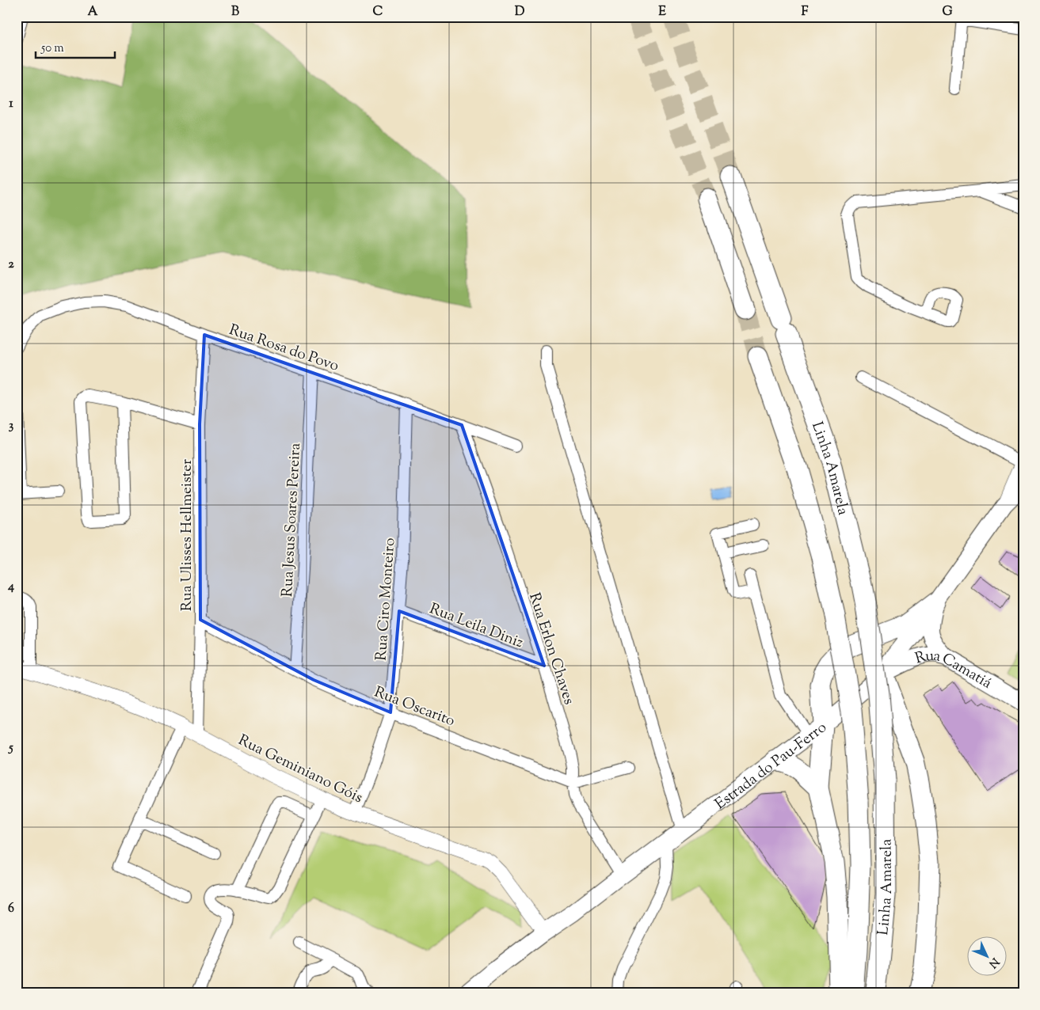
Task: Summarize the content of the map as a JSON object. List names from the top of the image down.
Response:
{
  "streets": {
    "highway": ["Linha Amarela"],
    "main road": ["Rua Camatiá", "Estrada do Pau-Ferro"],
    "street": [
      "Rua Rosa do Povo",
      "Rua Jesus Soares Pereira",
      "Rua Ulisses Hellmeister",
      "Rua Ciro Monteiro",
      "Rua Leila Diniz",
      "Rua Erlon Chaves",
      "Rua Oscarito",
      "Rua Geminiano Góis"
    ]
  },
  "crossings": [
    ["Rua Rosa do Povo", "Rua Jesus Soares Pereira"],
    ["Rua Rosa do Povo", "Rua Ulisses Hellmeister"],
    ["Rua Rosa do Povo", "Rua Ciro Monteiro"],
    ["Rua Rosa do Povo", "Rua Erlon Chaves"],
    ["Rua Jesus Soares Pereira", "Rua Oscarito"],
    ["Rua Ulisses Hellmeister", "Rua Oscarito"],
    ["Rua Ulisses Hellmeister", "Rua Geminiano Góis"],
    ["Rua Ciro Monteiro", "Rua Leila Diniz"],
    ["Rua Ciro Monteiro", "Rua Oscarito"],
    ["Rua Ciro Monteiro", "Rua Geminiano Góis"],
    ["Rua Leila Diniz", "Rua Erlon Chaves"],
    ["Rua Erlon Chaves", "Rua Oscarito"],
    ["Rua Erlon Chaves", "Estrada do Pau-Ferro"],
    ["Rua Camatiá", "Estrada do Pau-Ferro"],
    ["Estrada do Pau-Ferro", "Rua Geminiano Góis"]
  ],
  "scale_bar": "50 m",
  "north": "bottom right",
  "grid": {
    "columns": [
      "A",
      "B",
      "C",
      "D",
      "E",
      "F",
      "G"
    ],
    "rows": [
      "1",
      "2",
      "3",
      "4",
      "5",
      "6"
    ]
  }
}
